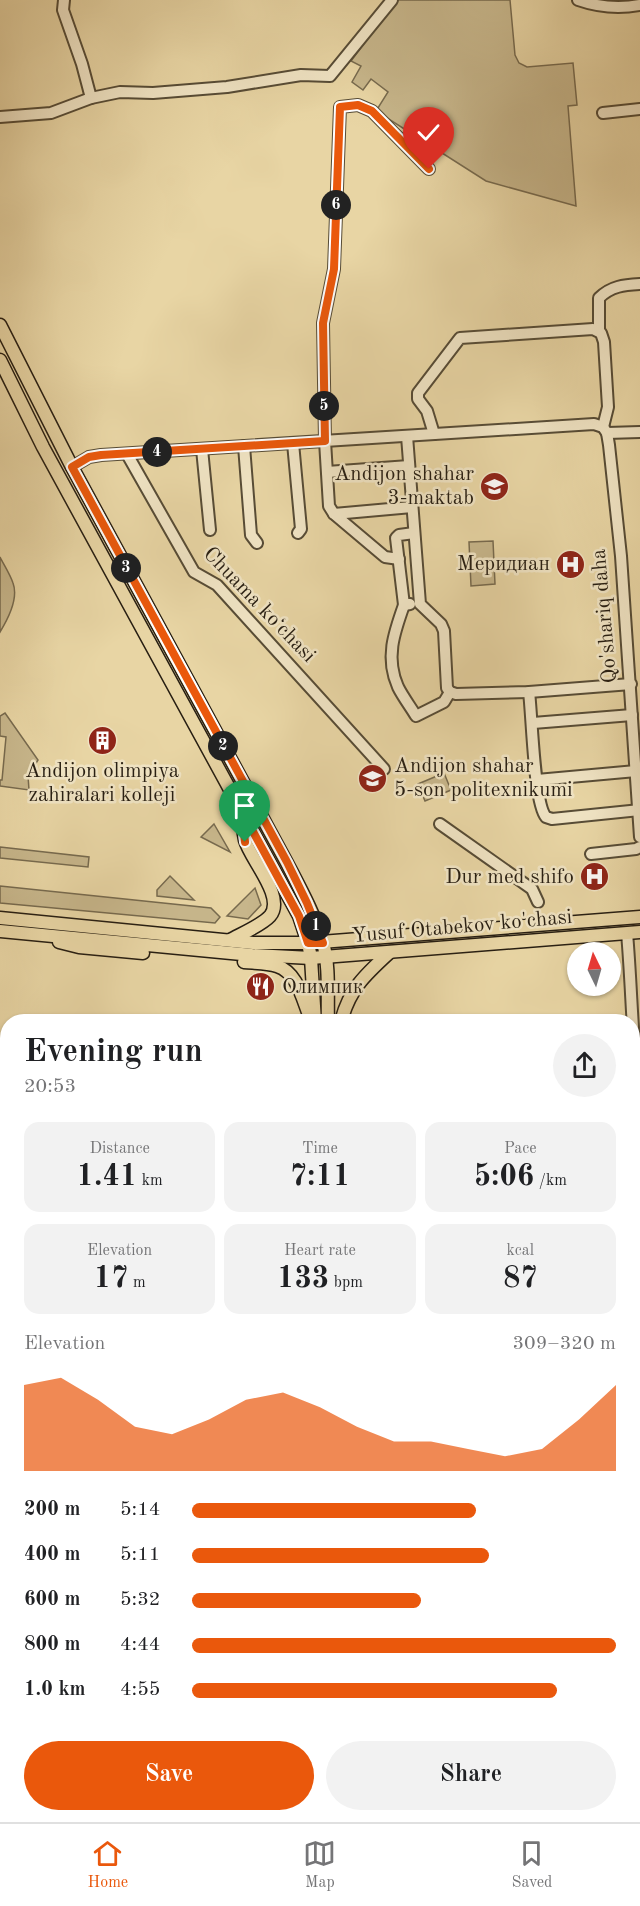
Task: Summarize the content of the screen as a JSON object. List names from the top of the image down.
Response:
{
  "streets": {
    "main road": ["Yusuf Otabekov ko'chasi"],
    "street": ["Chuama koʻchasi", "Qo'shariq daha"]
  },
  "places": {
    "school or university": ["Andijon shahar 3-maktab", "Andijon shahar 5-son politexnikumi"],
    "hospital": ["Меридиан", "Dur med shifo"],
    "building": ["Andijon olimpiya zahiralari kolleji"],
    "restaurant": ["Олимпик"]
  },
  "north": "top",
  "page": {
    "pins": [
      "6",
      "5",
      "4",
      "3",
      "2",
      "1"
    ],
    "heading": ["Evening run", "20:53"],
    "stats": [
      ["Distance", "1.41 km"],
      ["Time", "7:11"],
      ["Pace", "5:06 /km"],
      ["Elevation", "17 m"],
      ["Heart rate", "133 bpm"],
      ["kcal", "87"]
    ],
    "chart": ["Elevation", "309–320 m"],
    "list": [
      {
        "name": "200 m",
        "note": "5:14"
      },
      {
        "name": "400 m",
        "note": "5:11"
      },
      {
        "name": "600 m",
        "note": "5:32"
      },
      {
        "name": "800 m",
        "note": "4:44"
      },
      {
        "name": "1.0 km",
        "note": "4:55"
      }
    ],
    "buttons": ["Save", "Share"],
    "tabs": ["Home", "Map", "Saved"]
  }
}
